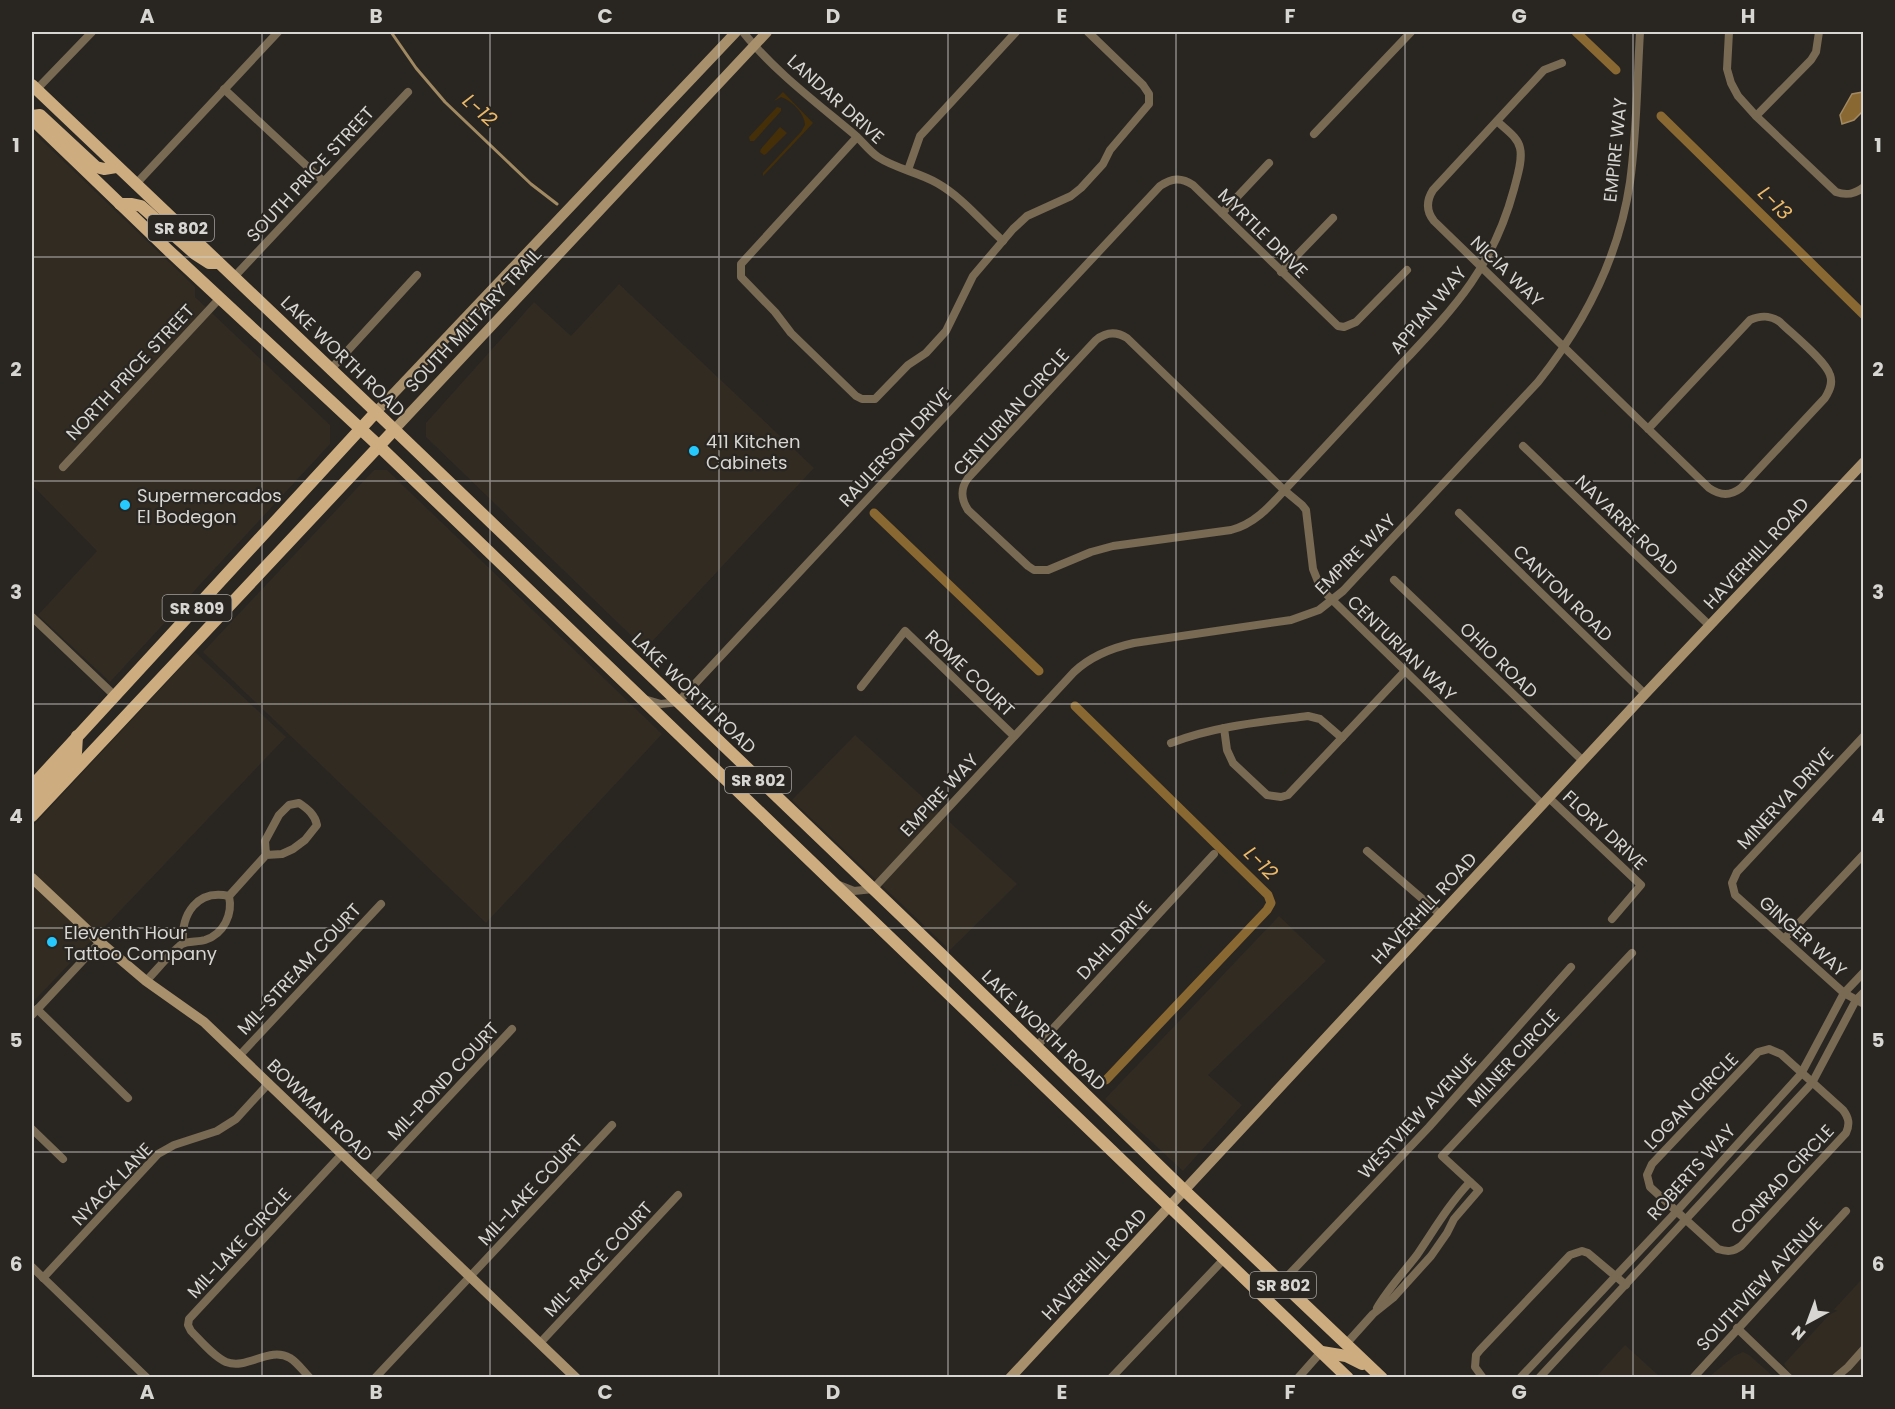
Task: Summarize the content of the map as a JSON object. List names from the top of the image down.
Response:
{
  "streets": {
    "main road": [
      "SR 802",
      "SOUTH MILITARY TRAIL",
      "LAKE WORTH ROAD",
      "SR 809"
    ],
    "street": [
      "LANDAR DRIVE",
      "EMPIRE WAY",
      "SOUTH PRICE STREET",
      "MYRTLE DRIVE",
      "NICIA WAY",
      "APPIAN WAY",
      "NORTH PRICE STREET",
      "CENTURIAN CIRCLE",
      "RAULERSON DRIVE",
      "NAVARRE ROAD",
      "HAVERHILL ROAD",
      "CANTON ROAD",
      "CENTURIAN WAY",
      "OHIO ROAD",
      "ROME COURT",
      "MINERVA DRIVE",
      "FLORY DRIVE",
      "GINGER WAY",
      "DAHL DRIVE",
      "MIL-STREAM COURT",
      "MILNER CIRCLE",
      "MIL-POND COURT",
      "LOGAN CIRCLE",
      "BOWMAN ROAD",
      "WESTVIEW AVENUE",
      "ROBERTS WAY",
      "CONRAD CIRCLE",
      "NYACK LANE",
      "MIL-LAKE COURT",
      "MIL-LAKE CIRCLE",
      "MIL-RACE COURT",
      "SOUTHVIEW AVENUE"
    ]
  },
  "crossings": [
    ["LANDAR DRIVE", "SOUTH MILITARY TRAIL"],
    ["EMPIRE WAY", "NICIA WAY"],
    ["EMPIRE WAY", "LAKE WORTH ROAD"],
    ["EMPIRE WAY", "CENTURIAN WAY"],
    ["EMPIRE WAY", "ROME COURT"],
    ["SOUTH PRICE STREET", "LAKE WORTH ROAD"],
    ["SR 802", "SOUTH MILITARY TRAIL"],
    ["SR 802", "NORTH PRICE STREET"],
    ["SR 802", "HAVERHILL ROAD"],
    ["MYRTLE DRIVE", "RAULERSON DRIVE"],
    ["NICIA WAY", "APPIAN WAY"],
    ["APPIAN WAY", "CENTURIAN CIRCLE"],
    ["APPIAN WAY", "CENTURIAN WAY"],
    ["SOUTH MILITARY TRAIL", "LAKE WORTH ROAD"],
    ["LAKE WORTH ROAD", "RAULERSON DRIVE"],
    ["LAKE WORTH ROAD", "HAVERHILL ROAD"],
    ["LAKE WORTH ROAD", "DAHL DRIVE"],
    ["LAKE WORTH ROAD", "MILNER CIRCLE"],
    ["LAKE WORTH ROAD", "WESTVIEW AVENUE"],
    ["CENTURIAN CIRCLE", "CENTURIAN WAY"],
    ["NAVARRE ROAD", "HAVERHILL ROAD"],
    ["HAVERHILL ROAD", "CANTON ROAD"],
    ["HAVERHILL ROAD", "CENTURIAN WAY"],
    ["HAVERHILL ROAD", "OHIO ROAD"],
    ["HAVERHILL ROAD", "FLORY DRIVE"],
    ["CENTURIAN WAY", "FLORY DRIVE"],
    ["MINERVA DRIVE", "GINGER WAY"],
    ["GINGER WAY", "ROBERTS WAY"],
    ["MIL-STREAM COURT", "BOWMAN ROAD"],
    ["MIL-POND COURT", "BOWMAN ROAD"],
    ["LOGAN CIRCLE", "ROBERTS WAY"],
    ["LOGAN CIRCLE", "CONRAD CIRCLE"],
    ["BOWMAN ROAD", "NYACK LANE"],
    ["BOWMAN ROAD", "MIL-LAKE COURT"],
    ["BOWMAN ROAD", "MIL-LAKE CIRCLE"],
    ["BOWMAN ROAD", "MIL-RACE COURT"],
    ["ROBERTS WAY", "CONRAD CIRCLE"]
  ],
  "water": ["L-12", "L-13"],
  "places": ["411 Kitchen Cabinets", "Supermercados El Bodegon", "Eleventh Hour Tattoo Company"],
  "north": "bottom left",
  "grid": {
    "columns": [
      "A",
      "B",
      "C",
      "D",
      "E",
      "F",
      "G",
      "H"
    ],
    "rows": [
      "1",
      "2",
      "3",
      "4",
      "5",
      "6"
    ]
  }
}
